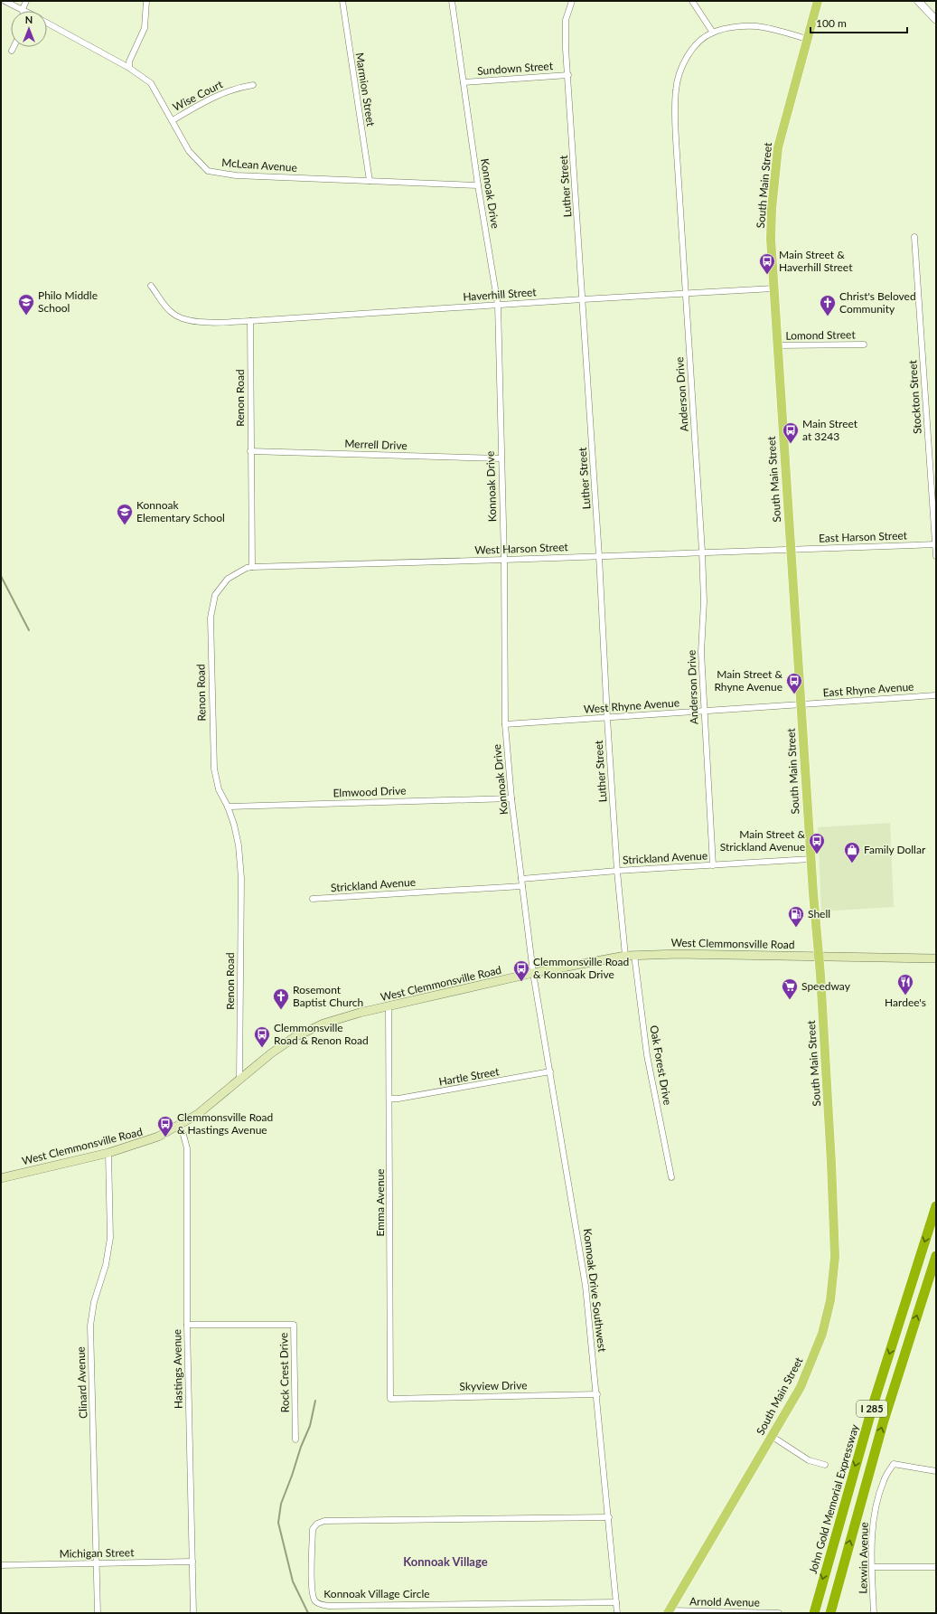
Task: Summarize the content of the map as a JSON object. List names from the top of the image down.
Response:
{
  "streets": {
    "highway": ["I 285", "John Gold Memorial Expressway"],
    "main road": ["South Main Street", "West Clemmonsville Road"],
    "street": [
      "Sundown Street",
      "Marmion Street",
      "Wise Court",
      "McLean Avenue",
      "Luther Street",
      "Konnoak Drive",
      "Haverhill Street",
      "Lomond Street",
      "Anderson Drive",
      "Stockton Street",
      "Renon Road",
      "Merrell Drive",
      "East Harson Street",
      "West Harson Street",
      "East Rhyne Avenue",
      "West Rhyne Avenue",
      "Elmwood Drive",
      "Strickland Avenue",
      "Oak Forest Drive",
      "Hartle Street",
      "Emma Avenue",
      "Konnoak Drive Southwest",
      "Hastings Avenue",
      "Rock Crest Drive",
      "Clinard Avenue",
      "Skyview Drive",
      "Michigan Street",
      "Lexwin Avenue",
      "Konnoak Village Circle",
      "Arnold Avenue"
    ]
  },
  "crossings": [
    ["Sundown Street", "Luther Street"],
    ["Sundown Street", "Konnoak Drive"],
    ["Marmion Street", "McLean Avenue"],
    ["Wise Court", "McLean Avenue"],
    ["McLean Avenue", "Konnoak Drive"],
    ["South Main Street", "Haverhill Street"],
    ["South Main Street", "Lomond Street"],
    ["South Main Street", "Anderson Drive"],
    ["South Main Street", "East Harson Street"],
    ["South Main Street", "West Harson Street"],
    ["South Main Street", "East Rhyne Avenue"],
    ["South Main Street", "West Rhyne Avenue"],
    ["South Main Street", "Strickland Avenue"],
    ["South Main Street", "West Clemmonsville Road"],
    ["South Main Street", "Arnold Avenue"],
    ["Luther Street", "Haverhill Street"],
    ["Luther Street", "West Harson Street"],
    ["Luther Street", "West Rhyne Avenue"],
    ["Luther Street", "Strickland Avenue"],
    ["Luther Street", "West Clemmonsville Road"],
    ["Konnoak Drive", "Haverhill Street"],
    ["Konnoak Drive", "Merrell Drive"],
    ["Konnoak Drive", "West Harson Street"],
    ["Konnoak Drive", "West Rhyne Avenue"],
    ["Konnoak Drive", "Elmwood Drive"],
    ["Konnoak Drive", "Strickland Avenue"],
    ["Konnoak Drive", "West Clemmonsville Road"],
    ["Konnoak Drive", "Konnoak Drive Southwest"],
    ["Haverhill Street", "Anderson Drive"],
    ["Haverhill Street", "Renon Road"],
    ["Anderson Drive", "West Harson Street"],
    ["Anderson Drive", "West Rhyne Avenue"],
    ["Anderson Drive", "Strickland Avenue"],
    ["Stockton Street", "East Harson Street"],
    ["Renon Road", "Merrell Drive"],
    ["Renon Road", "West Harson Street"],
    ["Renon Road", "Elmwood Drive"],
    ["Renon Road", "West Clemmonsville Road"],
    ["East Harson Street", "West Harson Street"],
    ["East Rhyne Avenue", "West Rhyne Avenue"],
    ["West Clemmonsville Road", "Oak Forest Drive"],
    ["West Clemmonsville Road", "Emma Avenue"],
    ["West Clemmonsville Road", "Konnoak Drive Southwest"],
    ["West Clemmonsville Road", "Hastings Avenue"],
    ["West Clemmonsville Road", "Clinard Avenue"],
    ["Hartle Street", "Emma Avenue"],
    ["Hartle Street", "Konnoak Drive Southwest"],
    ["Emma Avenue", "Skyview Drive"],
    ["Konnoak Drive Southwest", "Skyview Drive"],
    ["Konnoak Drive Southwest", "Konnoak Village Circle"],
    ["Hastings Avenue", "Rock Crest Drive"],
    ["Hastings Avenue", "Michigan Street"],
    ["Clinard Avenue", "Michigan Street"]
  ],
  "districts": ["Konnoak Village"],
  "places": {
    "bus stop": [
      "Main Street & Haverhill Street",
      "Main Street at 3243",
      "Main Street & Rhyne Avenue",
      "Main Street & Strickland Avenue",
      "Clemmonsville Road & Konnoak Drive",
      "Clemmonsville Road & Renon Road",
      "Clemmonsville Road & Hastings Avenue"
    ],
    "school or university": ["Philo Middle School", "Konnoak Elementary School"],
    "church": ["Christ's Beloved Community", "Rosemont Baptist Church"],
    "shop": ["Family Dollar"],
    "fuel station": ["Shell"],
    "restaurant": ["Hardee's"],
    "supermarket": ["Speedway"]
  },
  "scale_bar": "100 m",
  "north": "top"
}
